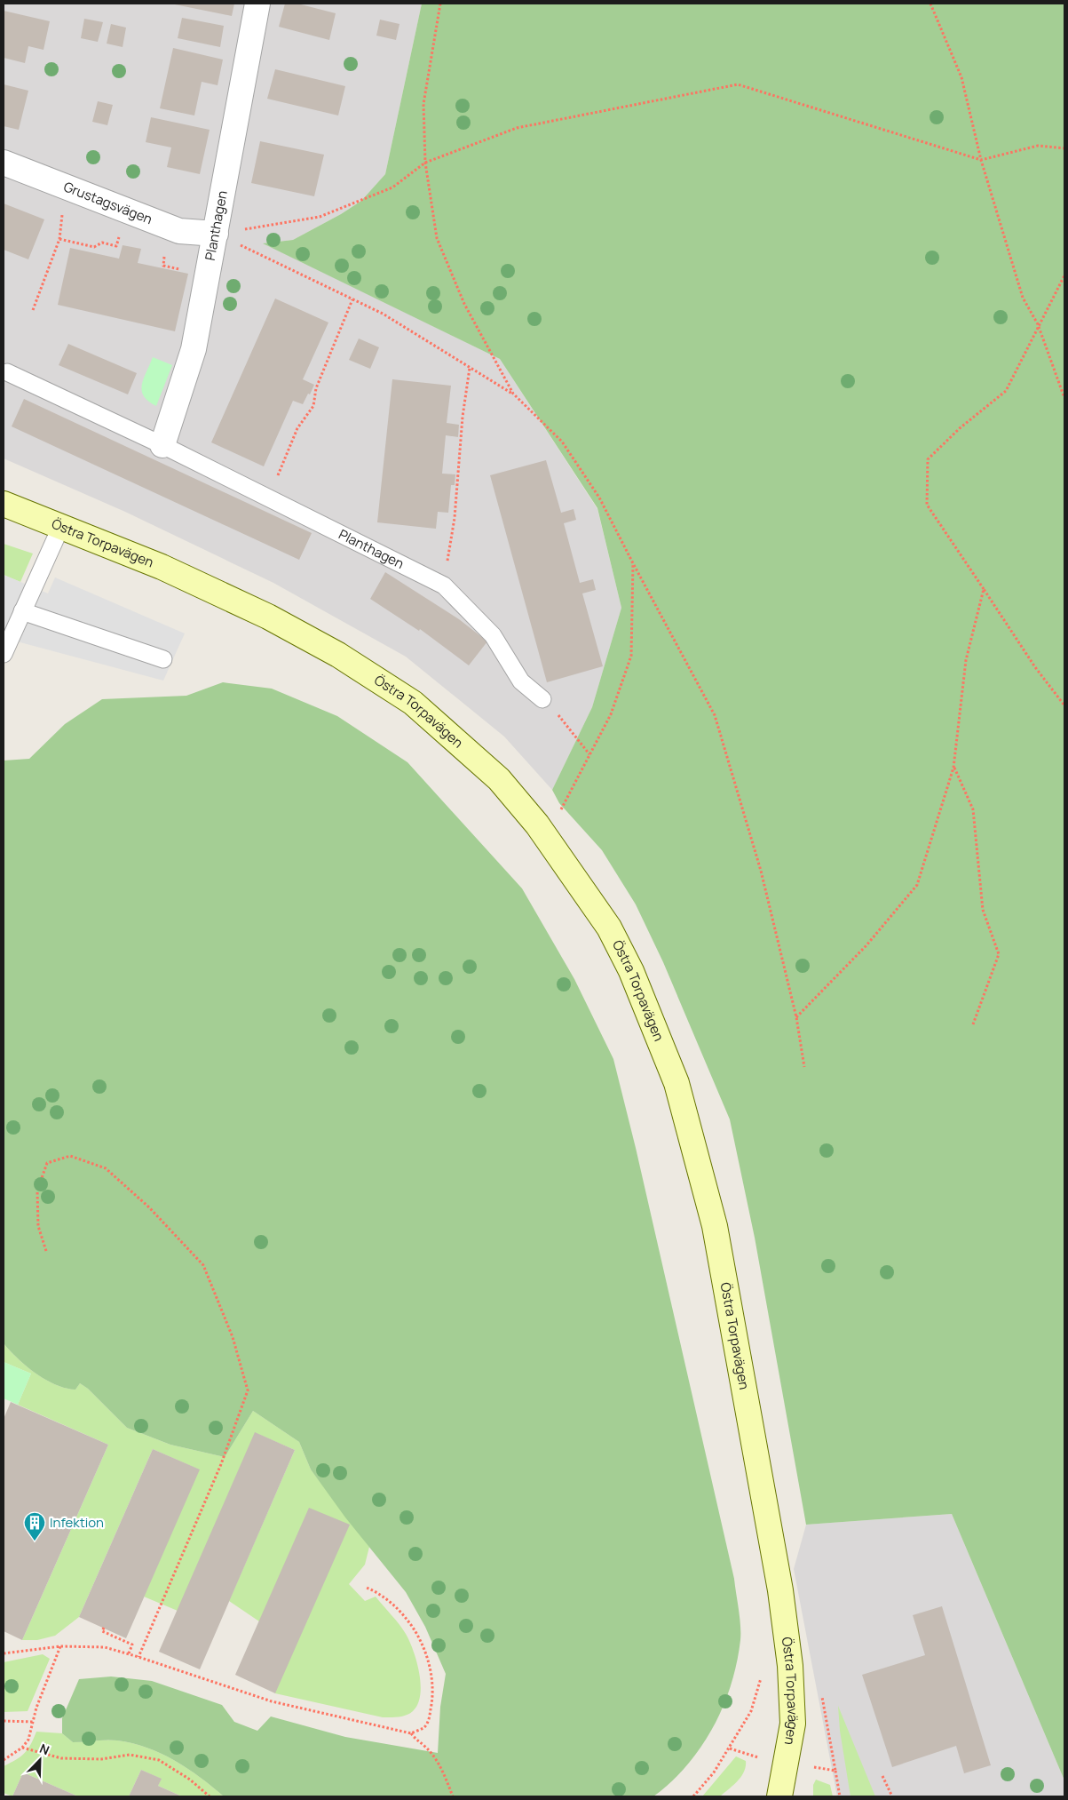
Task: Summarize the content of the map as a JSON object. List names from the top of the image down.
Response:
{
  "streets": {
    "street": ["Grustagsvägen", "Planthagen", "Östra Torpavägen"]
  },
  "crossings": [
    ["Grustagsvägen", "Planthagen"]
  ],
  "places": {
    "building": ["Infektion"]
  },
  "north": "top right"
}
